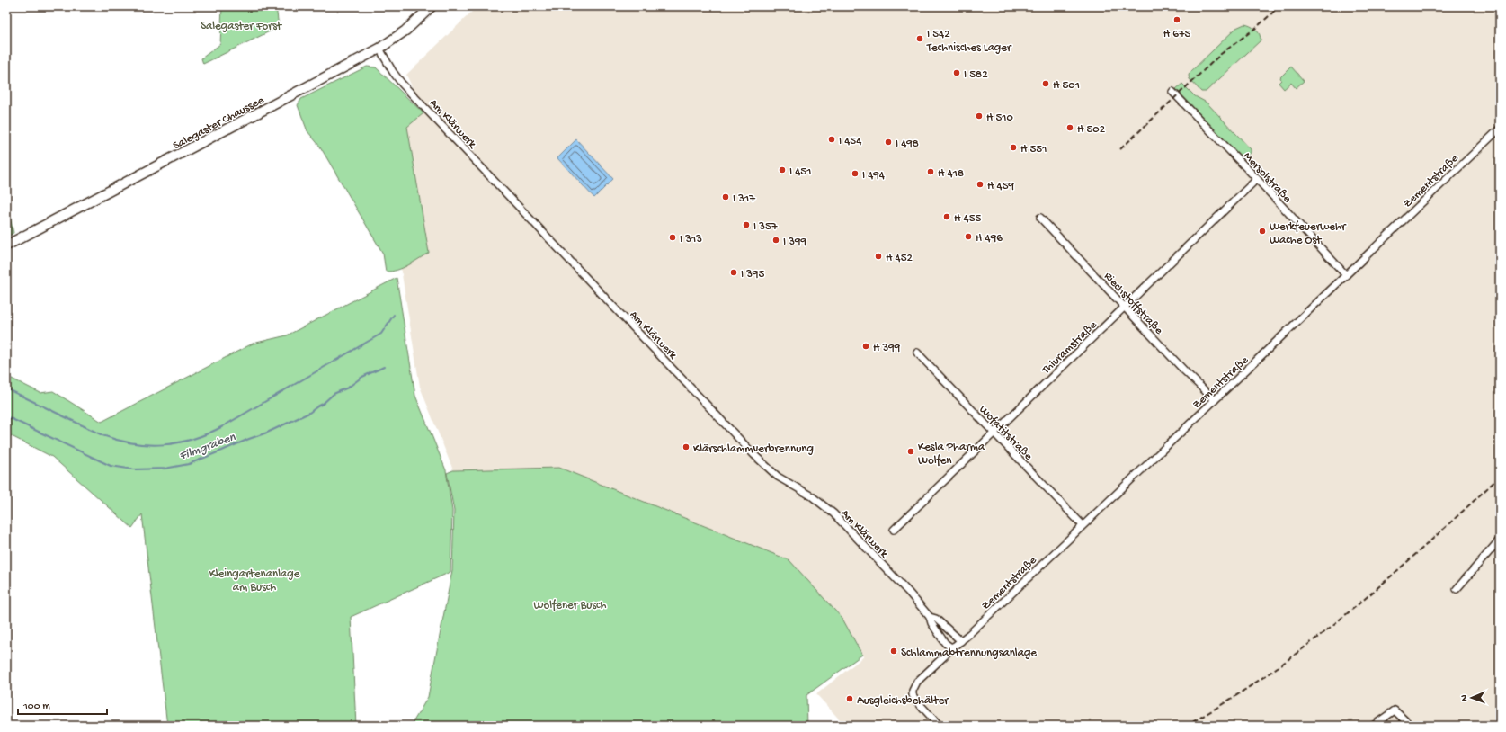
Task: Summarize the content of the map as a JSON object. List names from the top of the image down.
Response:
{
  "streets": {
    "main road": ["Salegaster Chaussee"],
    "street": [
      "Am Klärwerk",
      "Mersolstraße",
      "Zementstraße",
      "Riechstoffstraße",
      "Thiuramstraße",
      "Wofatitstraße"
    ]
  },
  "crossings": [
    ["Salegaster Chaussee", "Am Klärwerk"],
    ["Am Klärwerk", "Zementstraße"],
    ["Mersolstraße", "Zementstraße"],
    ["Mersolstraße", "Thiuramstraße"],
    ["Zementstraße", "Riechstoffstraße"],
    ["Zementstraße", "Wofatitstraße"],
    ["Riechstoffstraße", "Thiuramstraße"],
    ["Thiuramstraße", "Wofatitstraße"]
  ],
  "water": ["Filmgraben"],
  "parks": ["Salegaster Forst", "Kleingartenanlage am Busch", "Wolfener Busch"],
  "places": [
    "H 675",
    "I 542 Technisches Lager",
    "I 582",
    "H 501",
    "H 510",
    "H 502",
    "I 454",
    "I 498",
    "H 551",
    "I 451",
    "H 418",
    "I 494",
    "H 459",
    "I 317",
    "H 455",
    "I 357",
    "Werkfeuerwehr Wache Ost",
    "H 496",
    "I 313",
    "I 399",
    "H 452",
    "I 395",
    "H 399",
    "Klärschlammverbrennung",
    "Kesla Pharma Wolfen",
    "Schlammabtrennungsanlage",
    "Ausgleichsbehälter"
  ],
  "scale_bar": "100 m",
  "north": "left"
}
